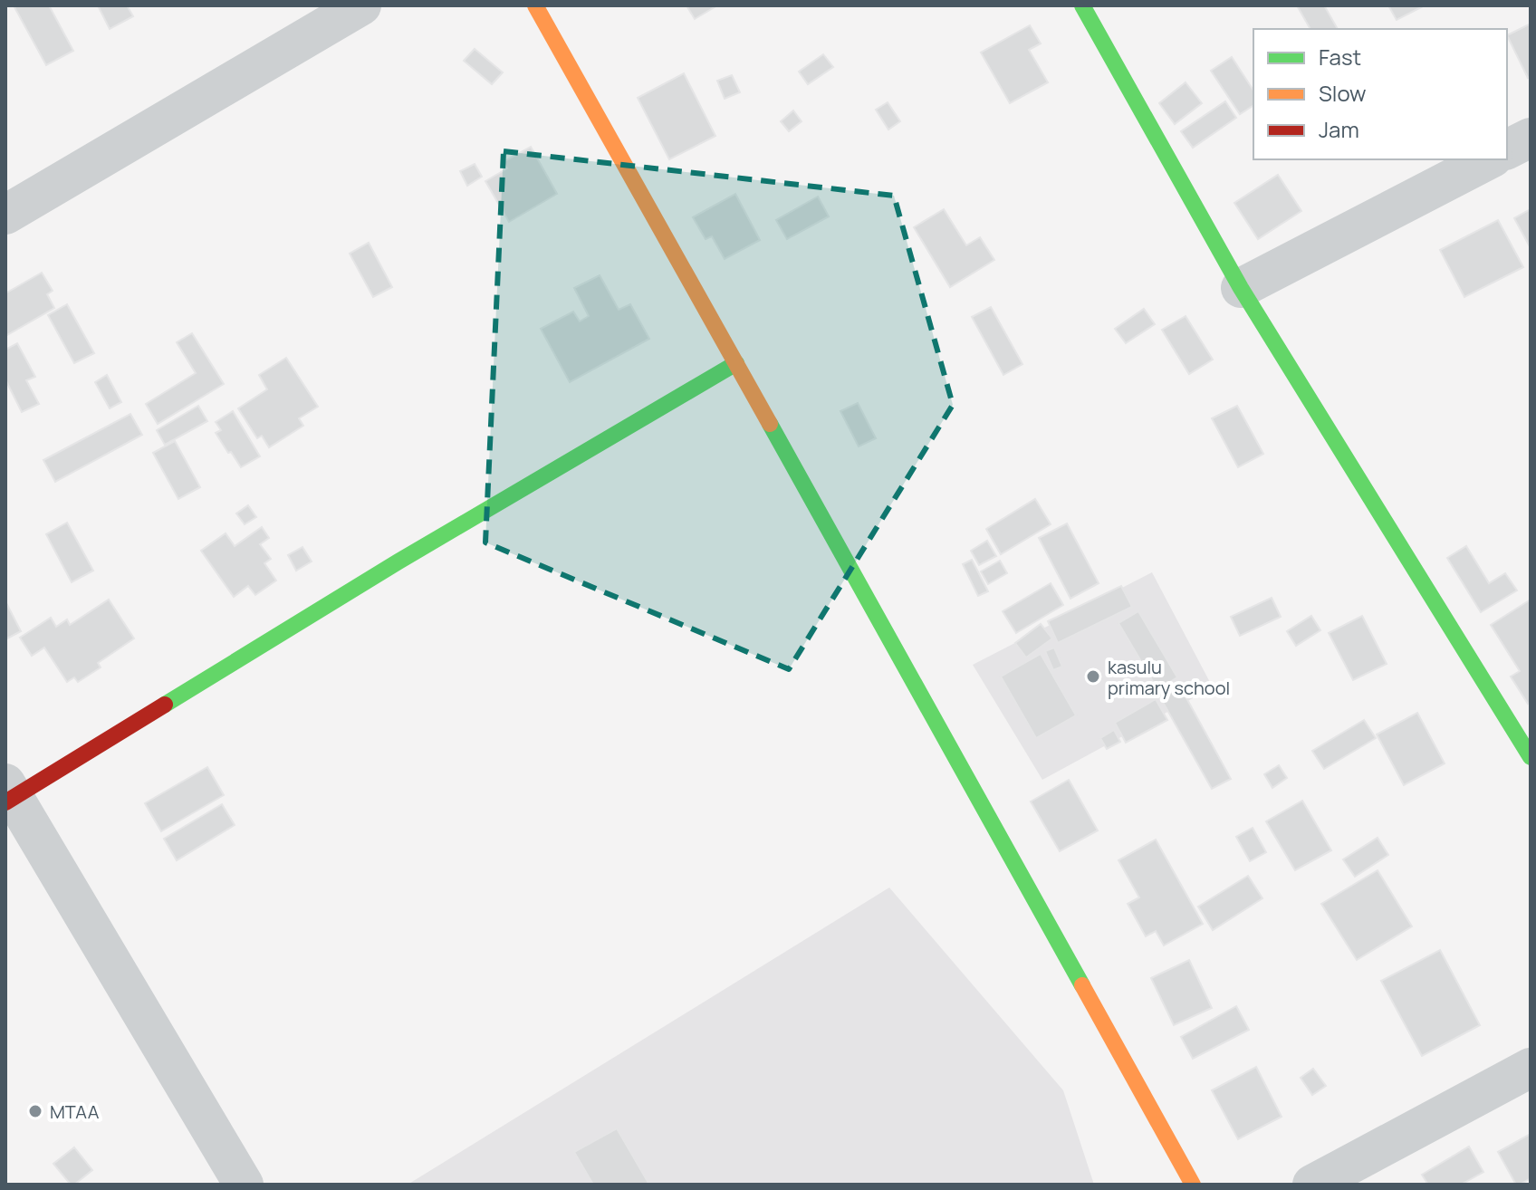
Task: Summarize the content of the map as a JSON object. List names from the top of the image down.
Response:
{
  "places": ["kasulu primary school", "MTAA"],
  "legend": ["Fast", "Slow", "Jam"]
}
